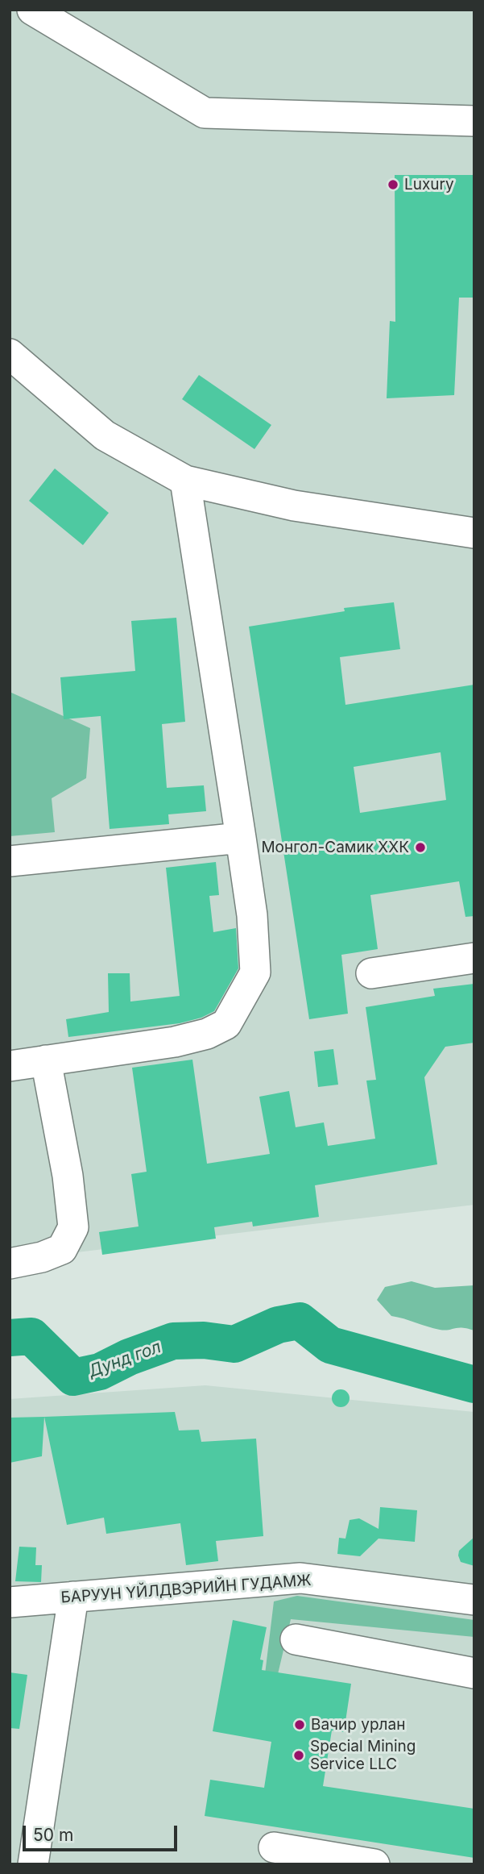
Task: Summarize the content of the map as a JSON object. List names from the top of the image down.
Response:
{
  "streets": {
    "street": ["БАРУУН ҮЙЛДВЭРИЙН ГУДАМЖ"]
  },
  "water": ["Дунд гол"],
  "places": [
    "Luxury",
    "Монгол-Самик ХХК",
    "Вачир урлан",
    "Special Mining Service LLC"
  ],
  "scale_bar": "50 m"
}
